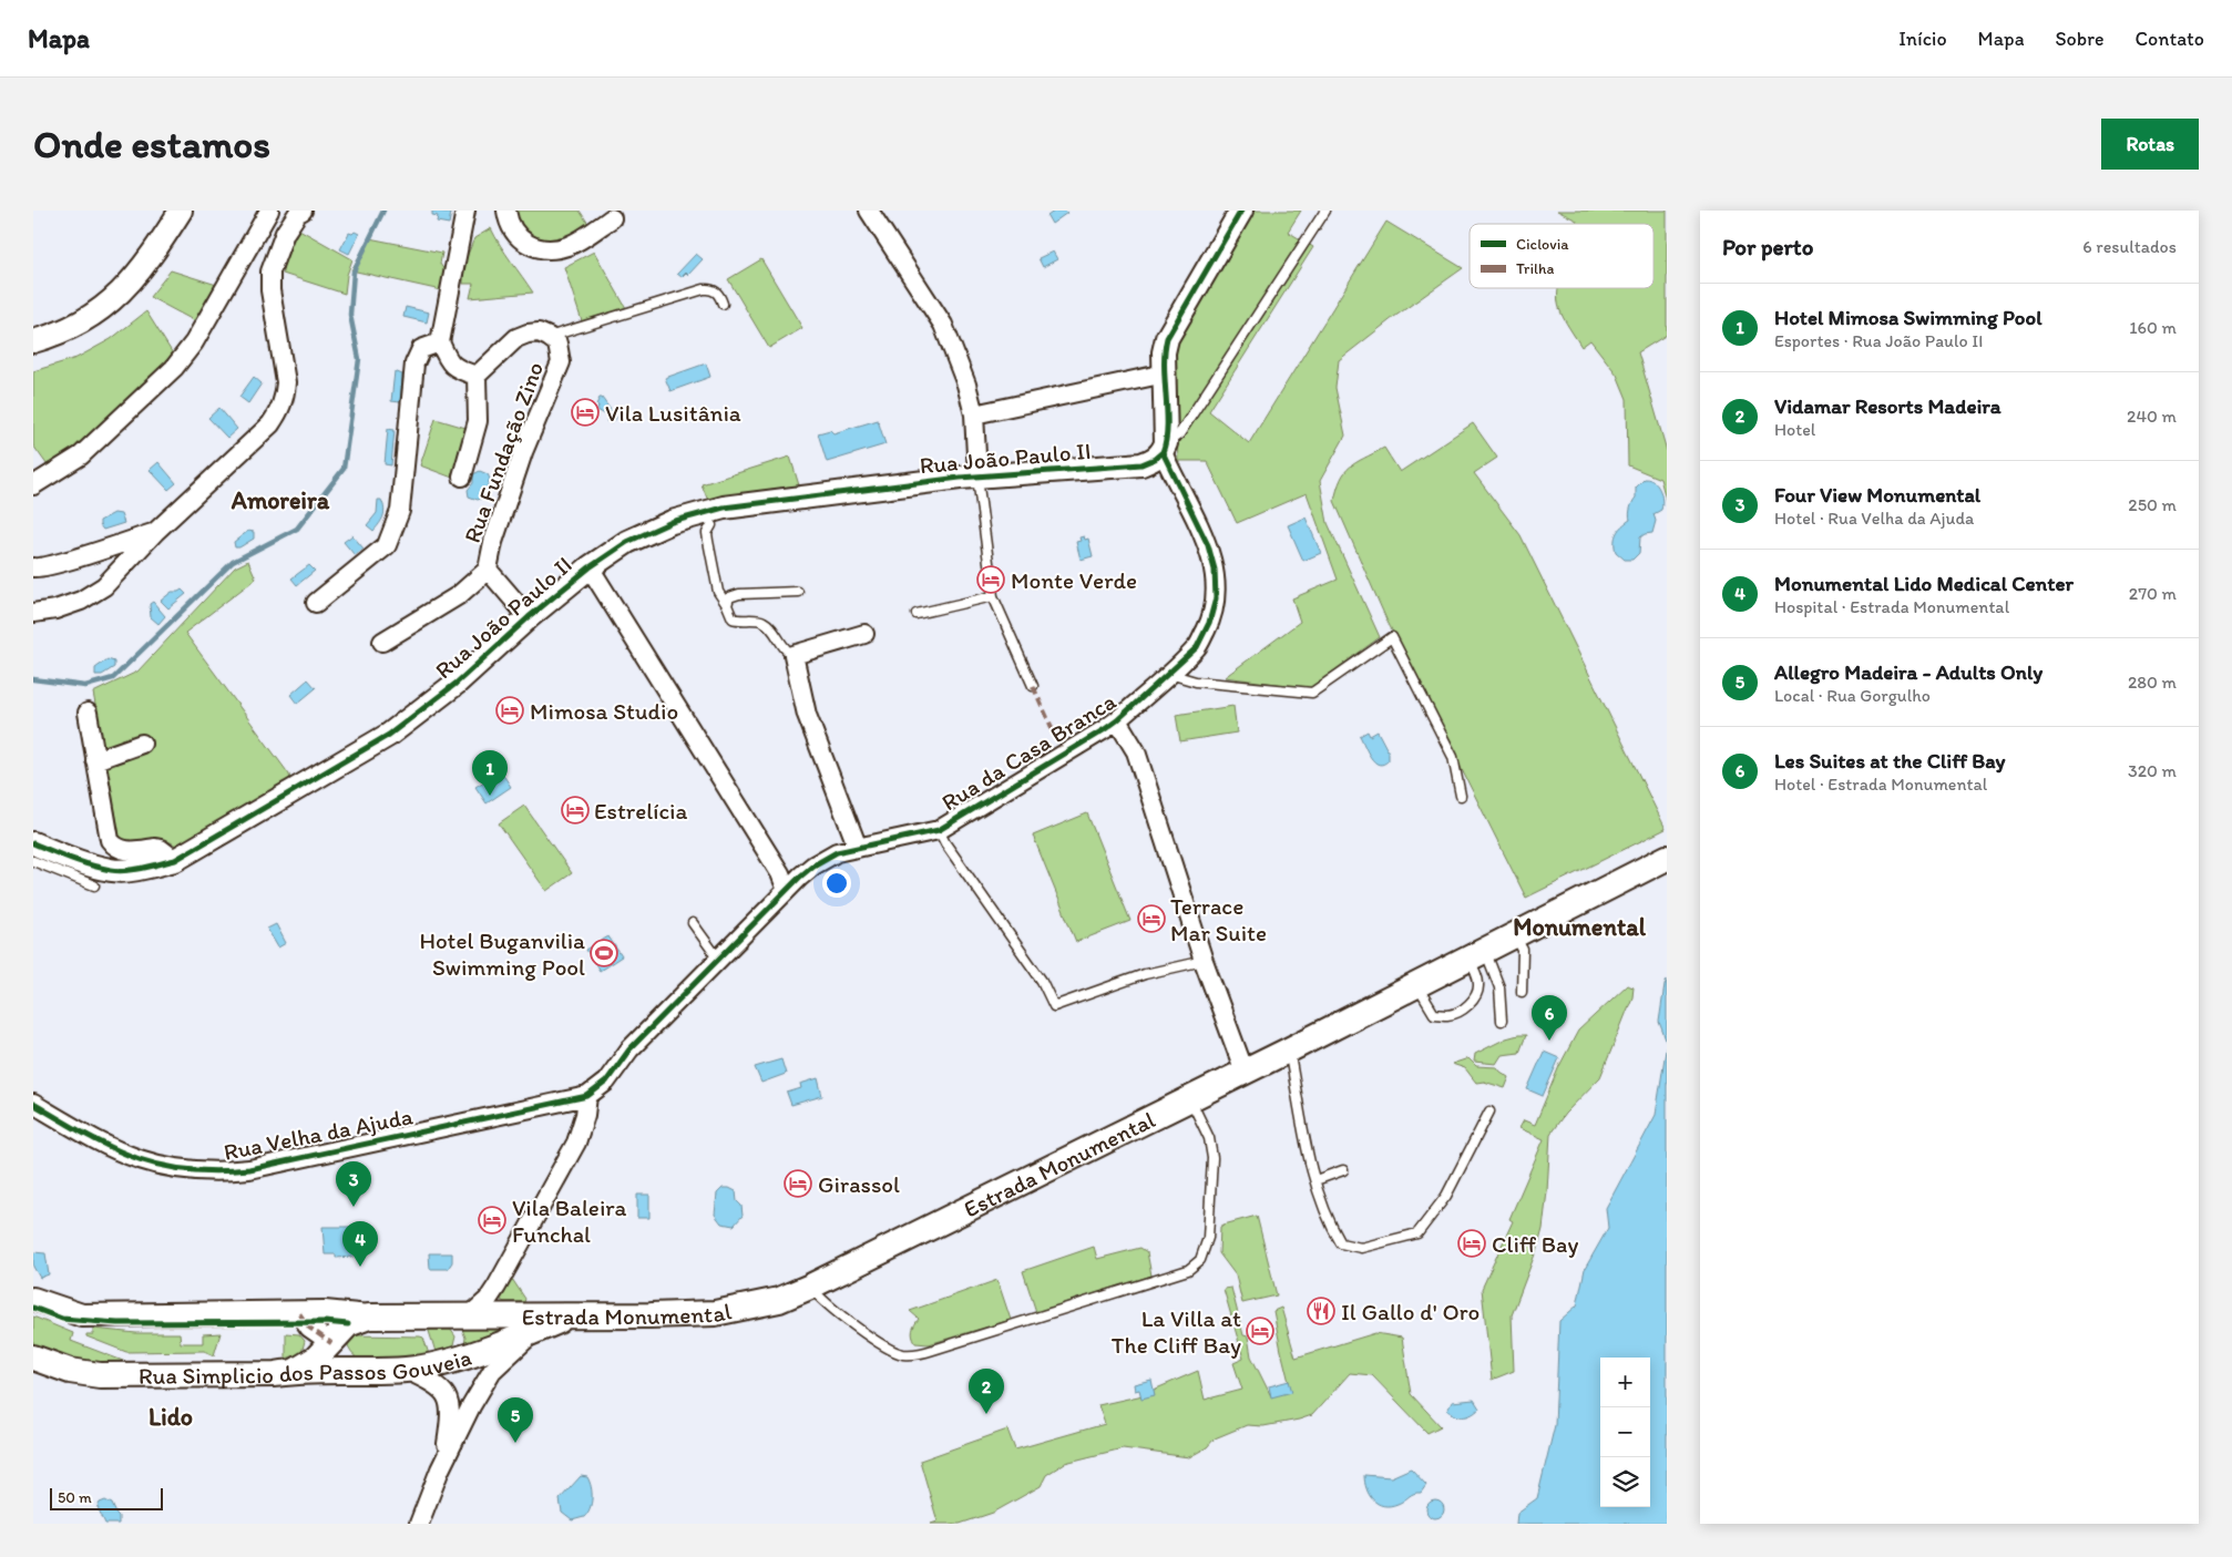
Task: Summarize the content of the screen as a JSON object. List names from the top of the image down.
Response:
{
  "streets": {
    "main road": ["Estrada Monumental", "Rua Simplicio dos Passos Gouveia"],
    "street": [
      "Rua Fundação Zino",
      "Rua João Paulo II",
      "Rua da Casa Branca",
      "Rua Velha da Ajuda"
    ]
  },
  "crossings": [
    ["Rua Fundação Zino", "Rua João Paulo II"],
    ["Rua João Paulo II", "Rua da Casa Branca"],
    ["Rua da Casa Branca", "Rua Velha da Ajuda"],
    ["Estrada Monumental", "Rua Simplicio dos Passos Gouveia"]
  ],
  "districts": ["Amoreira", "Monumental", "Lido"],
  "places": {
    "hotel": [
      "Vila Lusitânia",
      "Monte Verde",
      "Mimosa Studio",
      "Estrelícia",
      "Terrace Mar Suite",
      "Girassol",
      "Vila Baleira Funchal",
      "Cliff Bay",
      "La Villa at The Cliff Bay"
    ],
    "sports": ["Hotel Buganvilia Swimming Pool"],
    "restaurant": ["Il Gallo d' Oro"]
  },
  "legend": ["Ciclovia", "Trilha"],
  "scale_bar": "50 m",
  "page": {
    "header": "Mapa",
    "nav": [
      "Início",
      "Mapa",
      "Sobre",
      "Contato"
    ],
    "buttons": "Rotas",
    "title": "Onde estamos",
    "heading": ["Por perto", "6 resultados"],
    "list": [
      {
        "mark": "1",
        "name": "Hotel Mimosa Swimming Pool",
        "note": "Esportes · Rua João Paulo II",
        "value": "160 m"
      },
      {
        "mark": "2",
        "name": "Vidamar Resorts Madeira",
        "note": "Hotel",
        "value": "240 m"
      },
      {
        "mark": "3",
        "name": "Four View Monumental",
        "note": "Hotel · Rua Velha da Ajuda",
        "value": "250 m"
      },
      {
        "mark": "4",
        "name": "Monumental Lido Medical Center",
        "note": "Hospital · Estrada Monumental",
        "value": "270 m"
      },
      {
        "mark": "5",
        "name": "Allegro Madeira - Adults Only",
        "note": "Local · Rua Gorgulho",
        "value": "280 m"
      },
      {
        "mark": "6",
        "name": "Les Suites at the Cliff Bay",
        "note": "Hotel · Estrada Monumental",
        "value": "320 m"
      }
    ],
    "pins": [
      "1",
      "6",
      "3",
      "4",
      "2",
      "5"
    ],
    "map_buttons": ["+", "−"],
    "scale": "50 m"
  }
}
